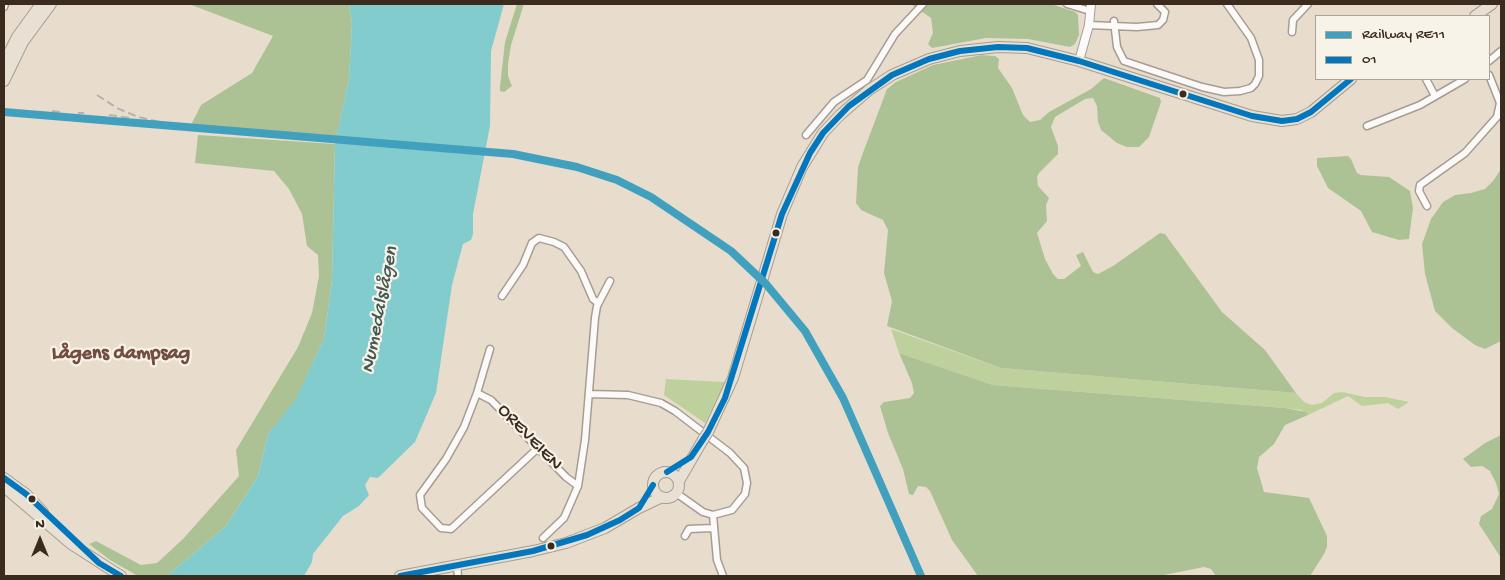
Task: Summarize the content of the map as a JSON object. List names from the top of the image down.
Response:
{
  "streets": {
    "street": ["OREVEIEN"]
  },
  "districts": ["Lågens dampsag"],
  "water": ["Numedalslågen"],
  "lines": ["transit line 01", "rail line RE11"],
  "legend": ["Railway RE11", "01"],
  "north": "top"
}
